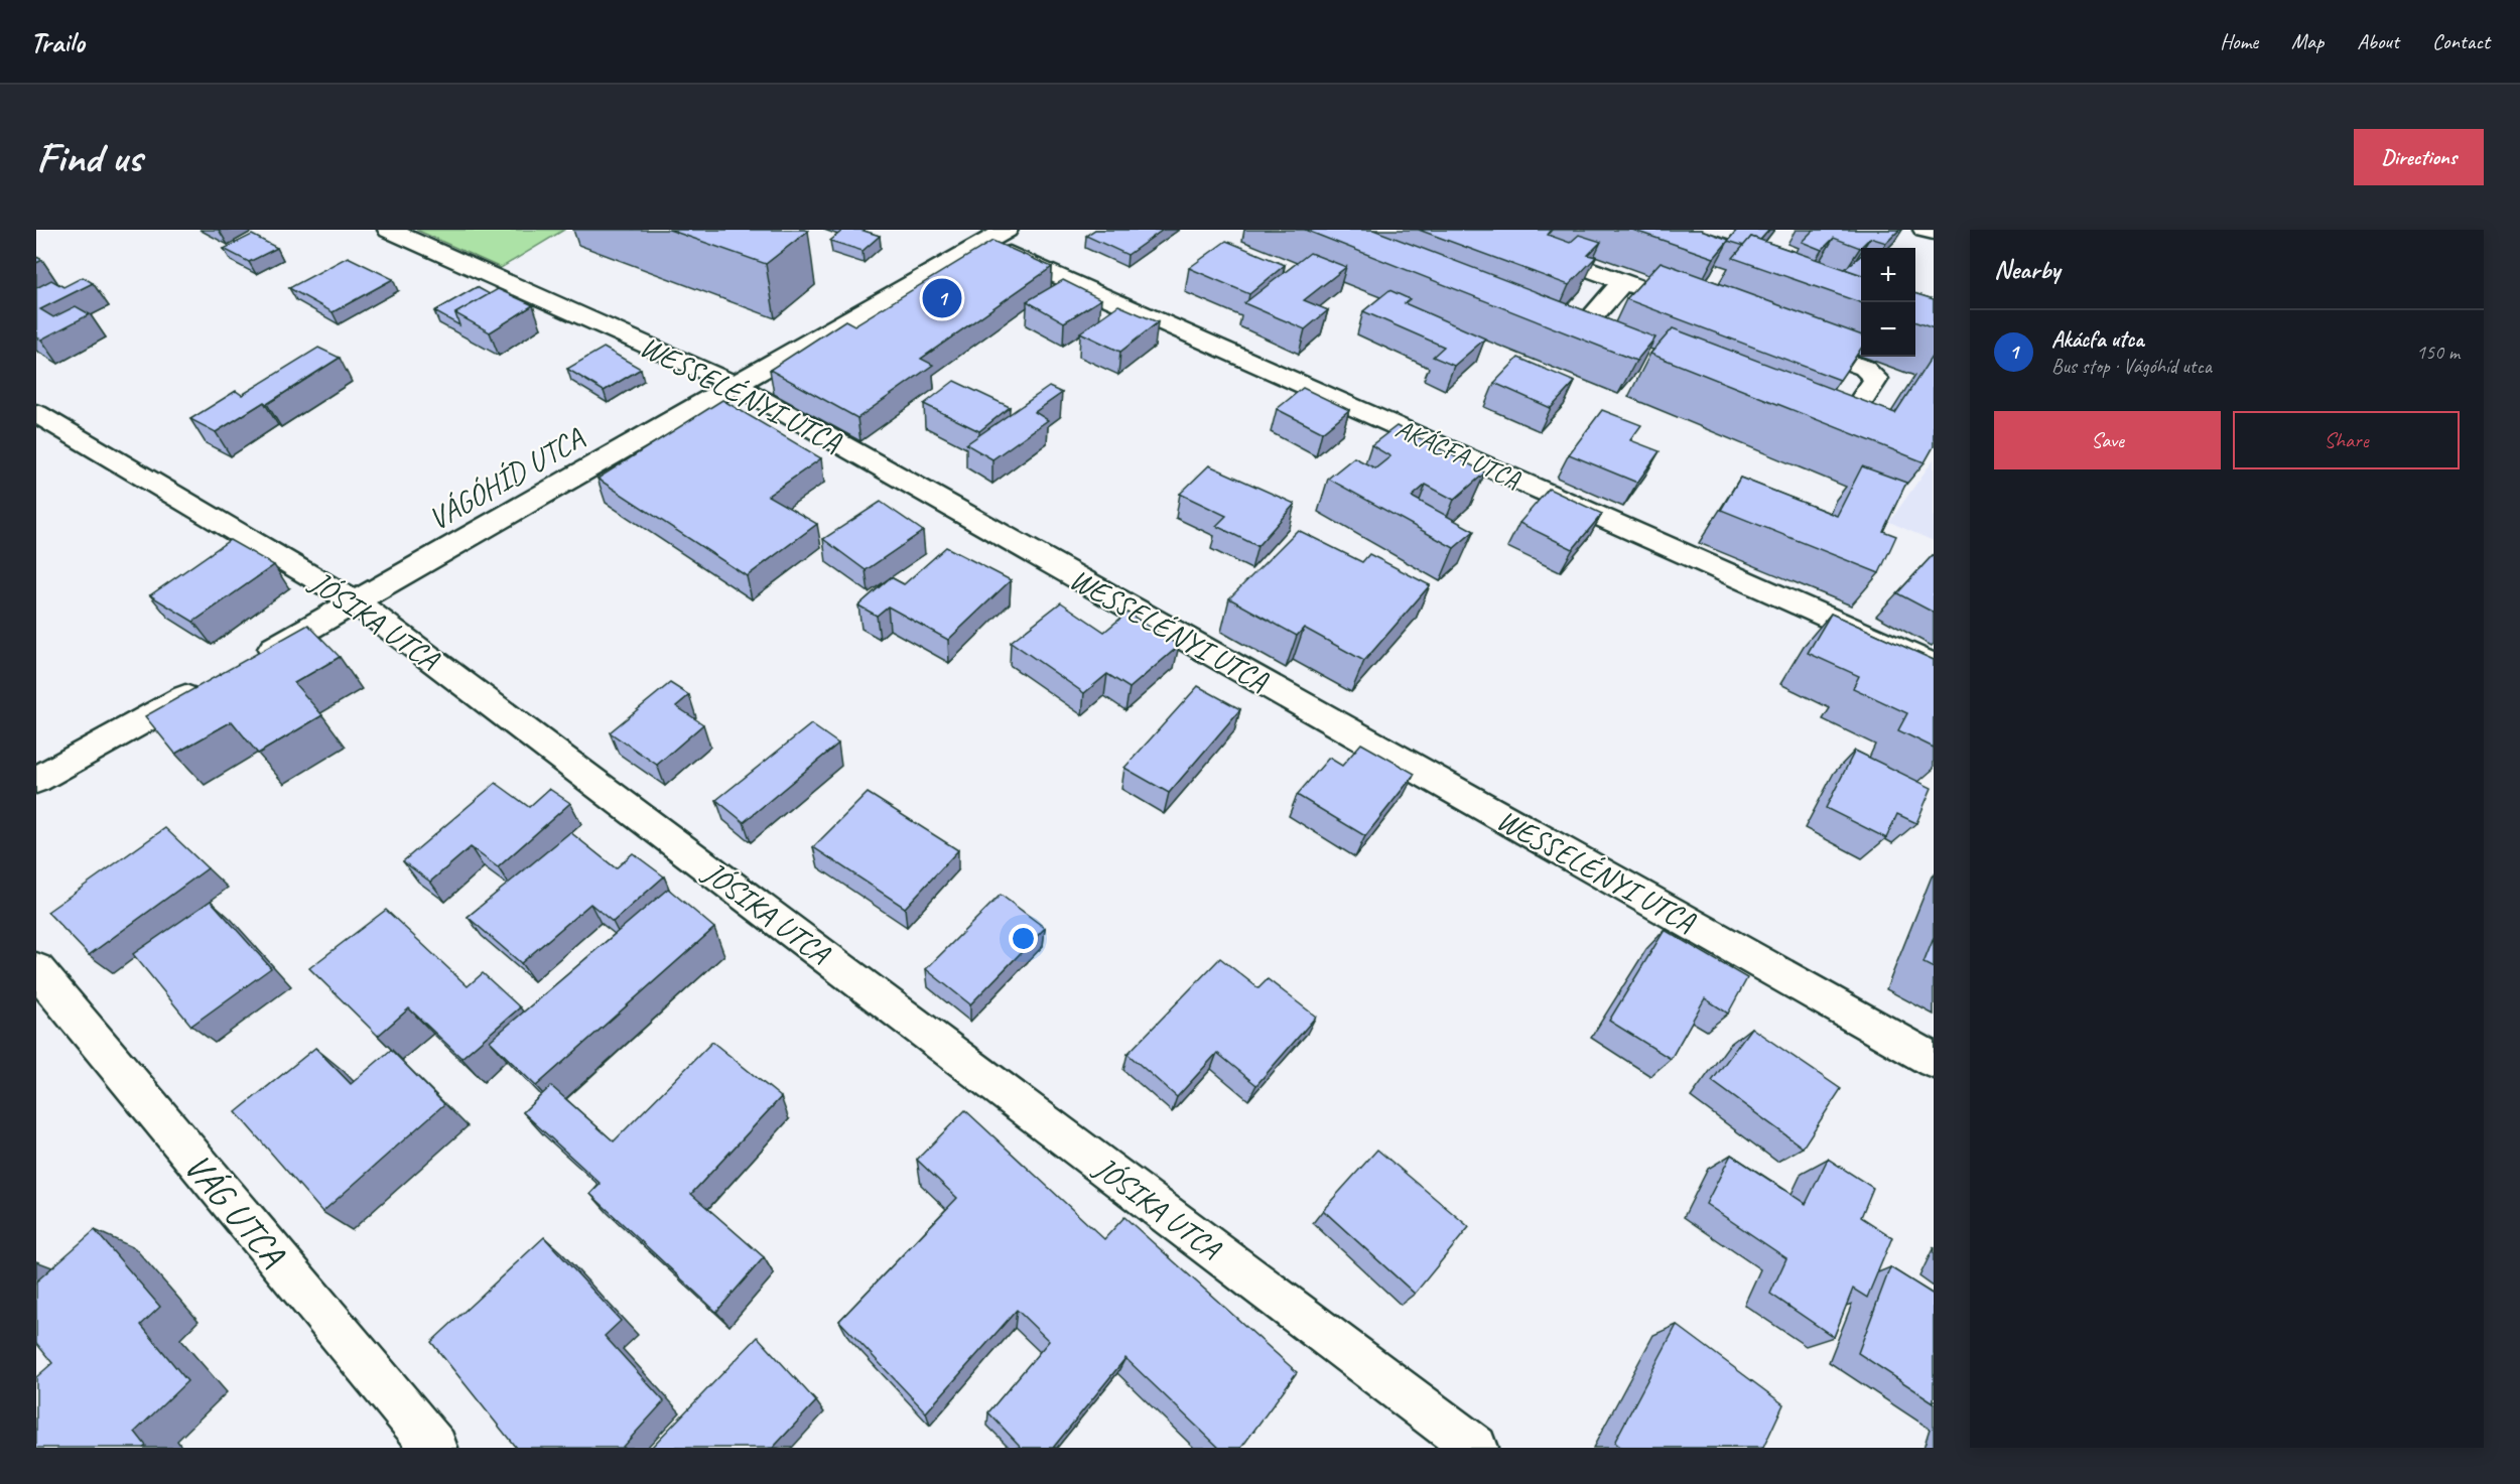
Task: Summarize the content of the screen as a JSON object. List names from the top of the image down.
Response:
{
  "streets": {
    "street": [
      "WESSELÉNYI UTCA",
      "AKÁCFA UTCA",
      "VÁGÓHÍD UTCA",
      "JÓSIKA UTCA",
      "VÁG UTCA"
    ]
  },
  "crossings": [
    ["WESSELÉNYI UTCA", "VÁGÓHÍD UTCA"],
    ["AKÁCFA UTCA", "VÁGÓHÍD UTCA"],
    ["VÁGÓHÍD UTCA", "JÓSIKA UTCA"]
  ],
  "page": {
    "header": "Trailo",
    "nav": [
      "Home",
      "Map",
      "About",
      "Contact"
    ],
    "buttons": [
      "Directions",
      ["Save", "Share"]
    ],
    "title": "Find us",
    "heading": "Nearby",
    "map_buttons": ["+", "−"],
    "pins": "1",
    "list": [
      {
        "mark": "1",
        "name": "Akácfa utca",
        "note": "Bus stop · Vágóhíd utca",
        "value": "150 m"
      }
    ]
  }
}
